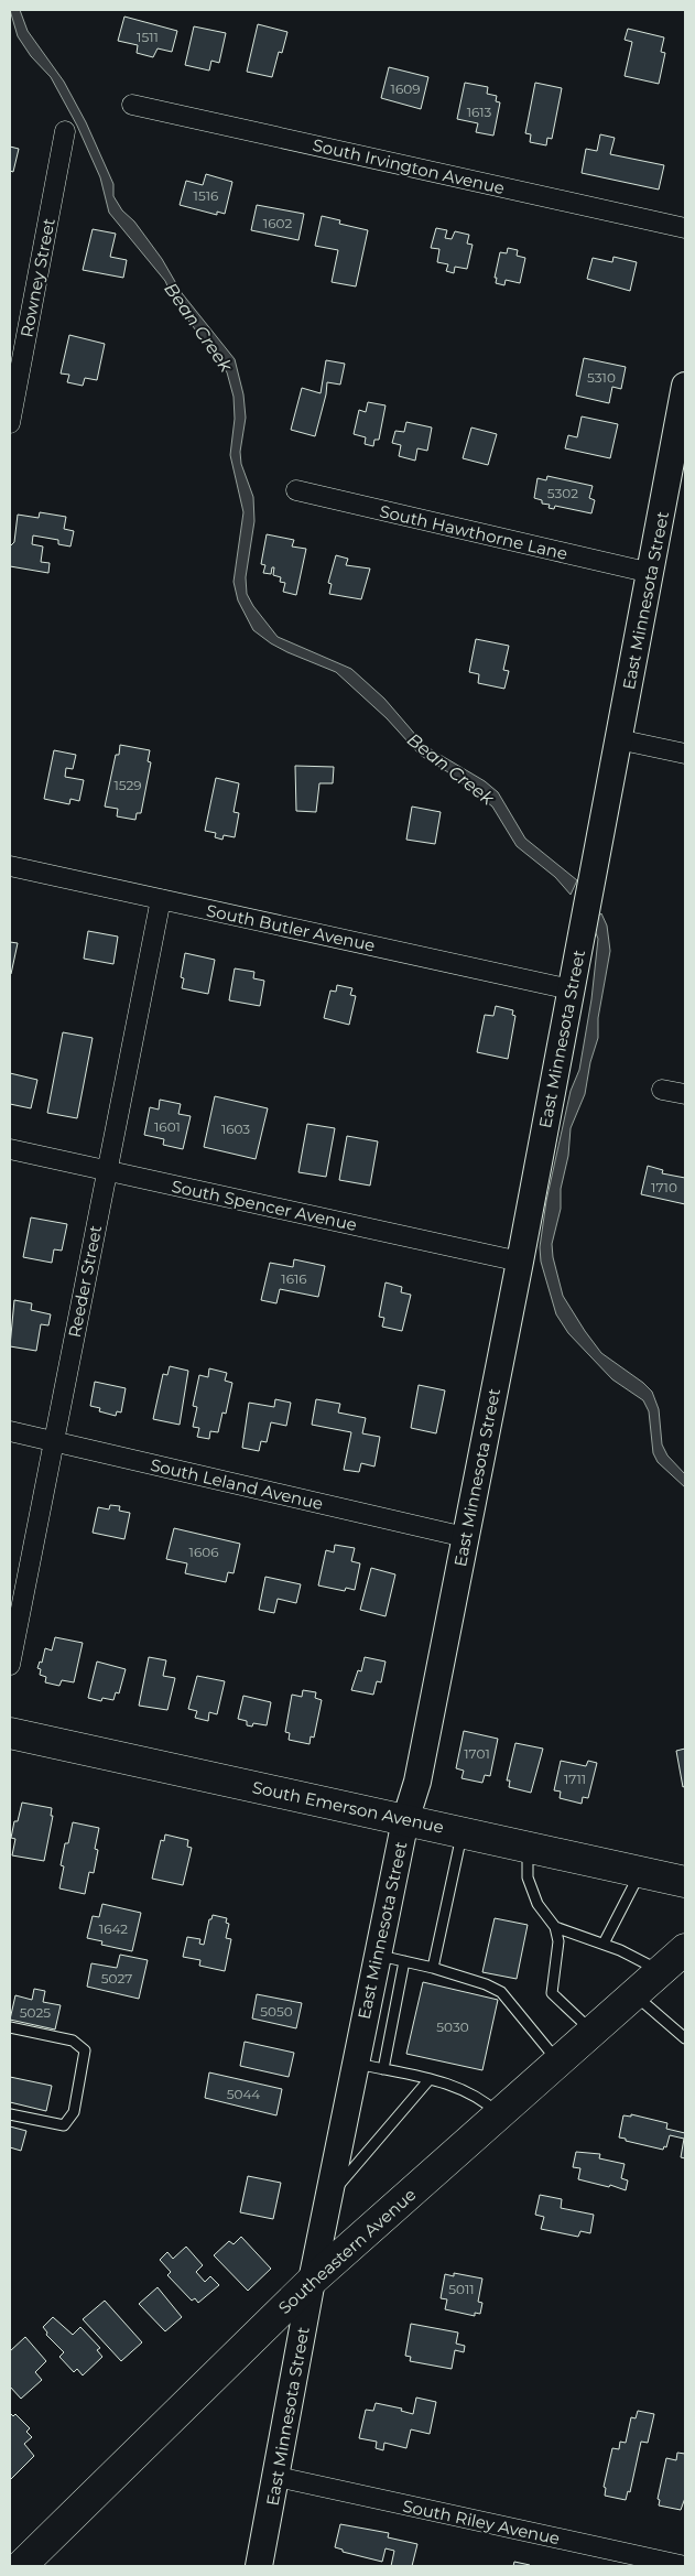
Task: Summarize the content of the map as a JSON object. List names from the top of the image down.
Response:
{
  "streets": {
    "main road": ["South Emerson Avenue", "Southeastern Avenue"],
    "street": [
      "South Irvington Avenue",
      "Rowney Street",
      "South Hawthorne Lane",
      "East Minnesota Street",
      "South Butler Avenue",
      "South Spencer Avenue",
      "Reeder Street",
      "South Leland Avenue",
      "South Riley Avenue"
    ]
  },
  "crossings": [
    ["South Hawthorne Lane", "East Minnesota Street"],
    ["East Minnesota Street", "South Butler Avenue"],
    ["East Minnesota Street", "South Spencer Avenue"],
    ["East Minnesota Street", "South Leland Avenue"],
    ["East Minnesota Street", "South Emerson Avenue"],
    ["East Minnesota Street", "Southeastern Avenue"],
    ["East Minnesota Street", "South Riley Avenue"],
    ["South Butler Avenue", "Reeder Street"],
    ["South Spencer Avenue", "Reeder Street"],
    ["Reeder Street", "South Leland Avenue"]
  ],
  "water": ["Bean Creek"],
  "house_numbers": [
    "1511",
    "1609",
    "1613",
    "1516",
    "1602",
    "5310",
    "5302",
    "1529",
    "1601",
    "1603",
    "1710",
    "1616",
    "1606",
    "1701",
    "1711",
    "1642",
    "5027",
    "5050",
    "5025",
    "5030",
    "5044",
    "5011"
  ]
}
